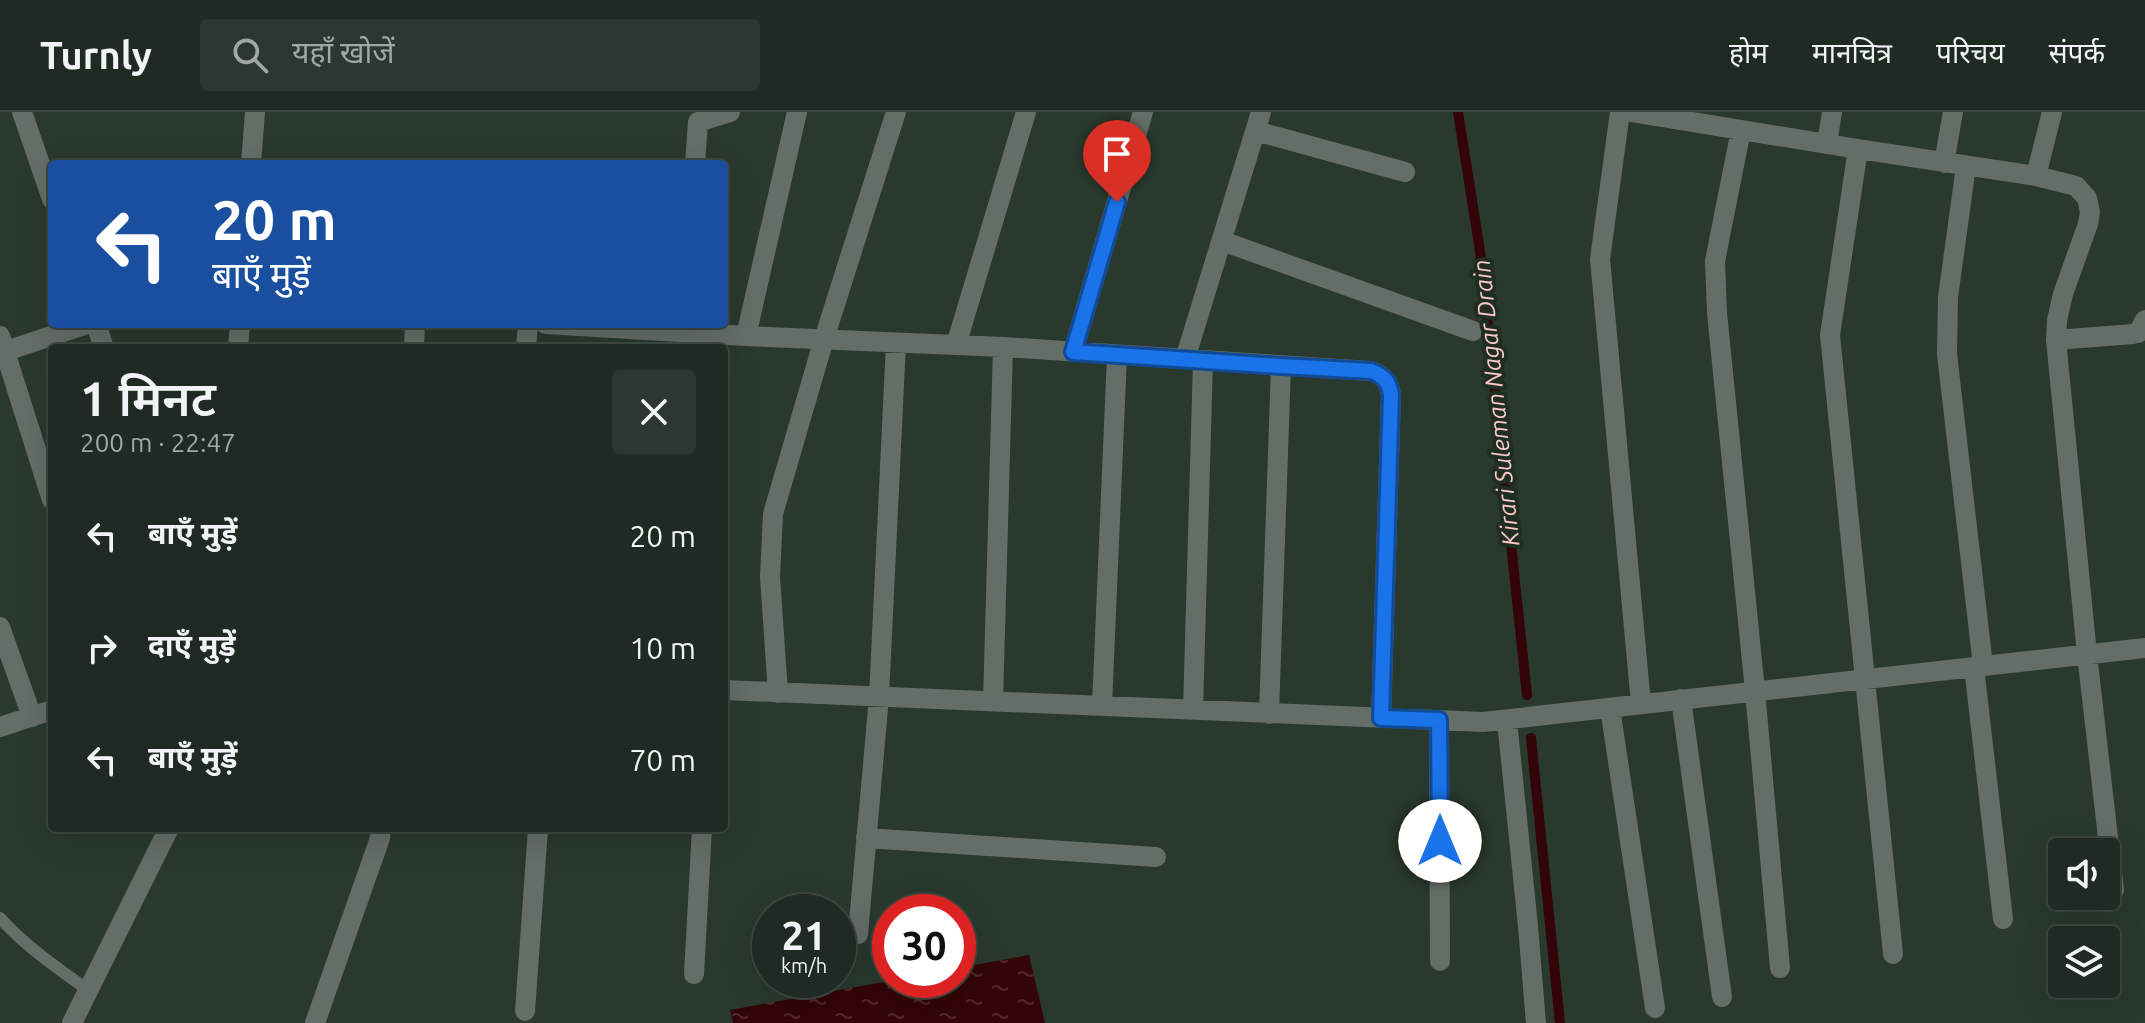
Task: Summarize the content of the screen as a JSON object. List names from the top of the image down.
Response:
{
  "water": ["Kirari Suleman Nagar Drain"],
  "page": {
    "header": "Turnly",
    "search": "यहाँ खोजें",
    "nav": [
      "होम",
      "मानचित्र",
      "परिचय",
      "संपर्क"
    ],
    "turn": ["20 m", "बाएँ मुड़ें"],
    "heading": ["1 मिनट", "200 m · 22:47"],
    "list": [
      {
        "name": "बाएँ मुड़ें",
        "value": "20 m"
      },
      {
        "name": "दाएँ मुड़ें",
        "value": "10 m"
      },
      {
        "name": "बाएँ मुड़ें",
        "value": "70 m"
      }
    ],
    "speed": "21 km/h",
    "limit": "30"
  }
}
